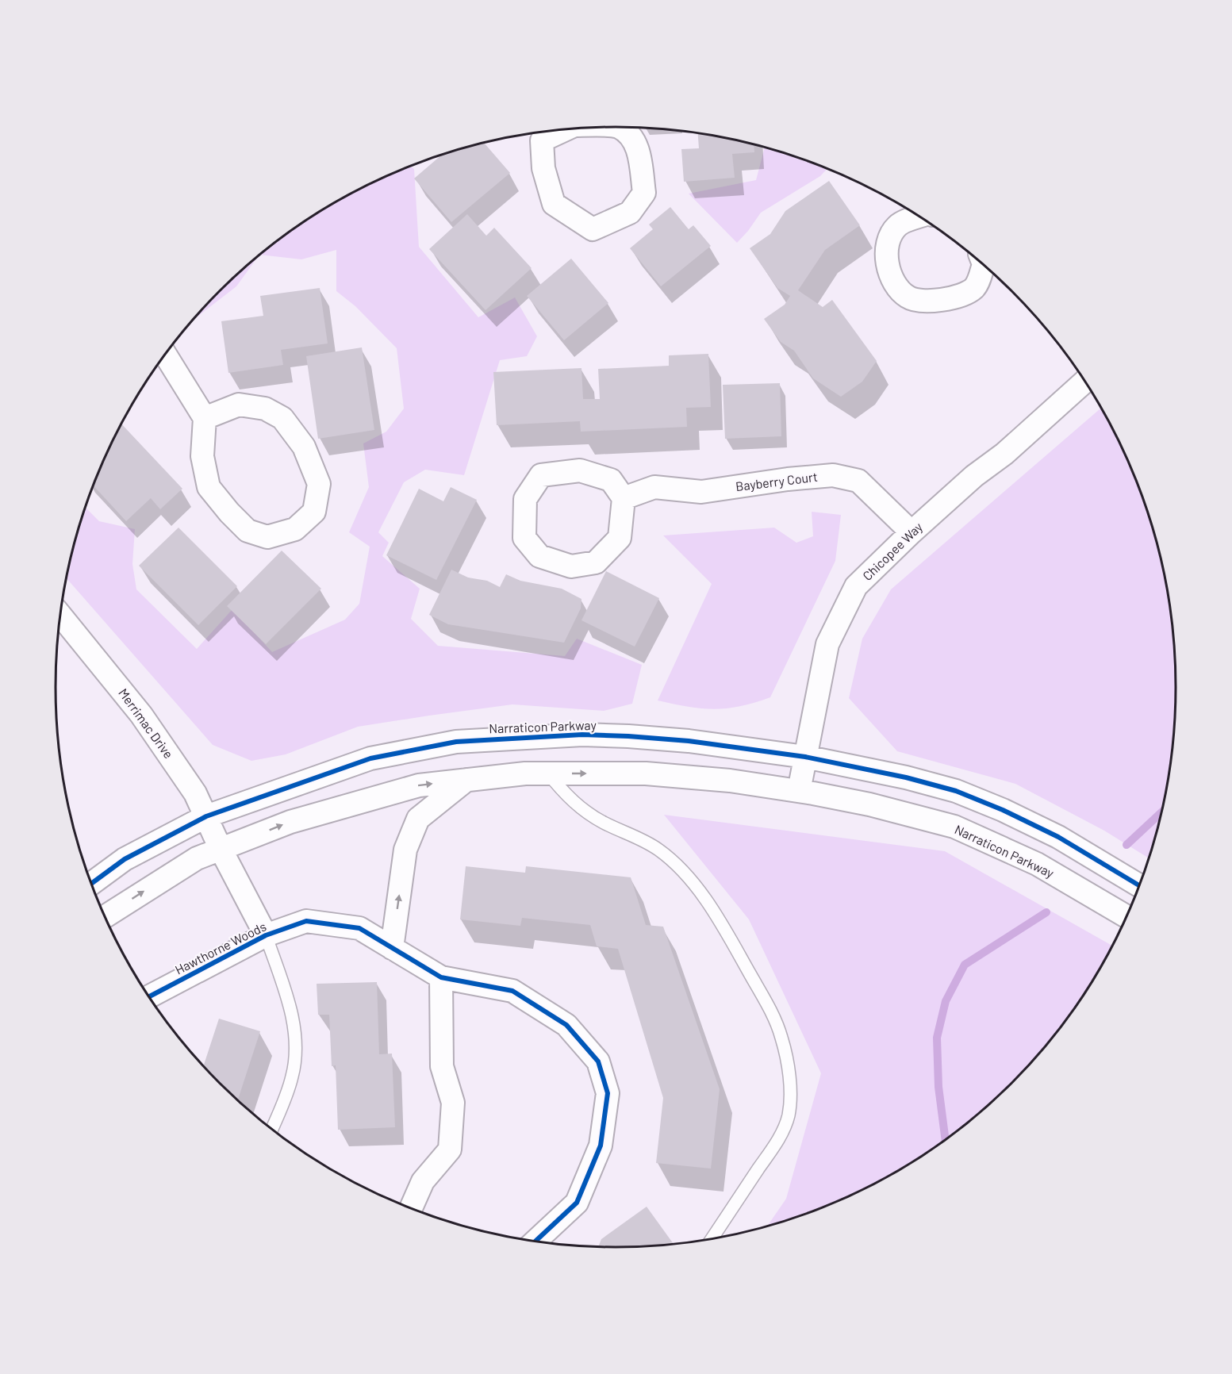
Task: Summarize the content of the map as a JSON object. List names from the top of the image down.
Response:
{
  "streets": {
    "street": [
      "Bayberry Court",
      "Chicopee Way",
      "Merrimac Drive",
      "Narraticon Parkway",
      "Hawthorne Woods"
    ]
  },
  "crossings": [
    ["Bayberry Court", "Chicopee Way"],
    ["Chicopee Way", "Narraticon Parkway"],
    ["Merrimac Drive", "Narraticon Parkway"],
    ["Merrimac Drive", "Hawthorne Woods"],
    ["Narraticon Parkway", "Hawthorne Woods"]
  ]
}
